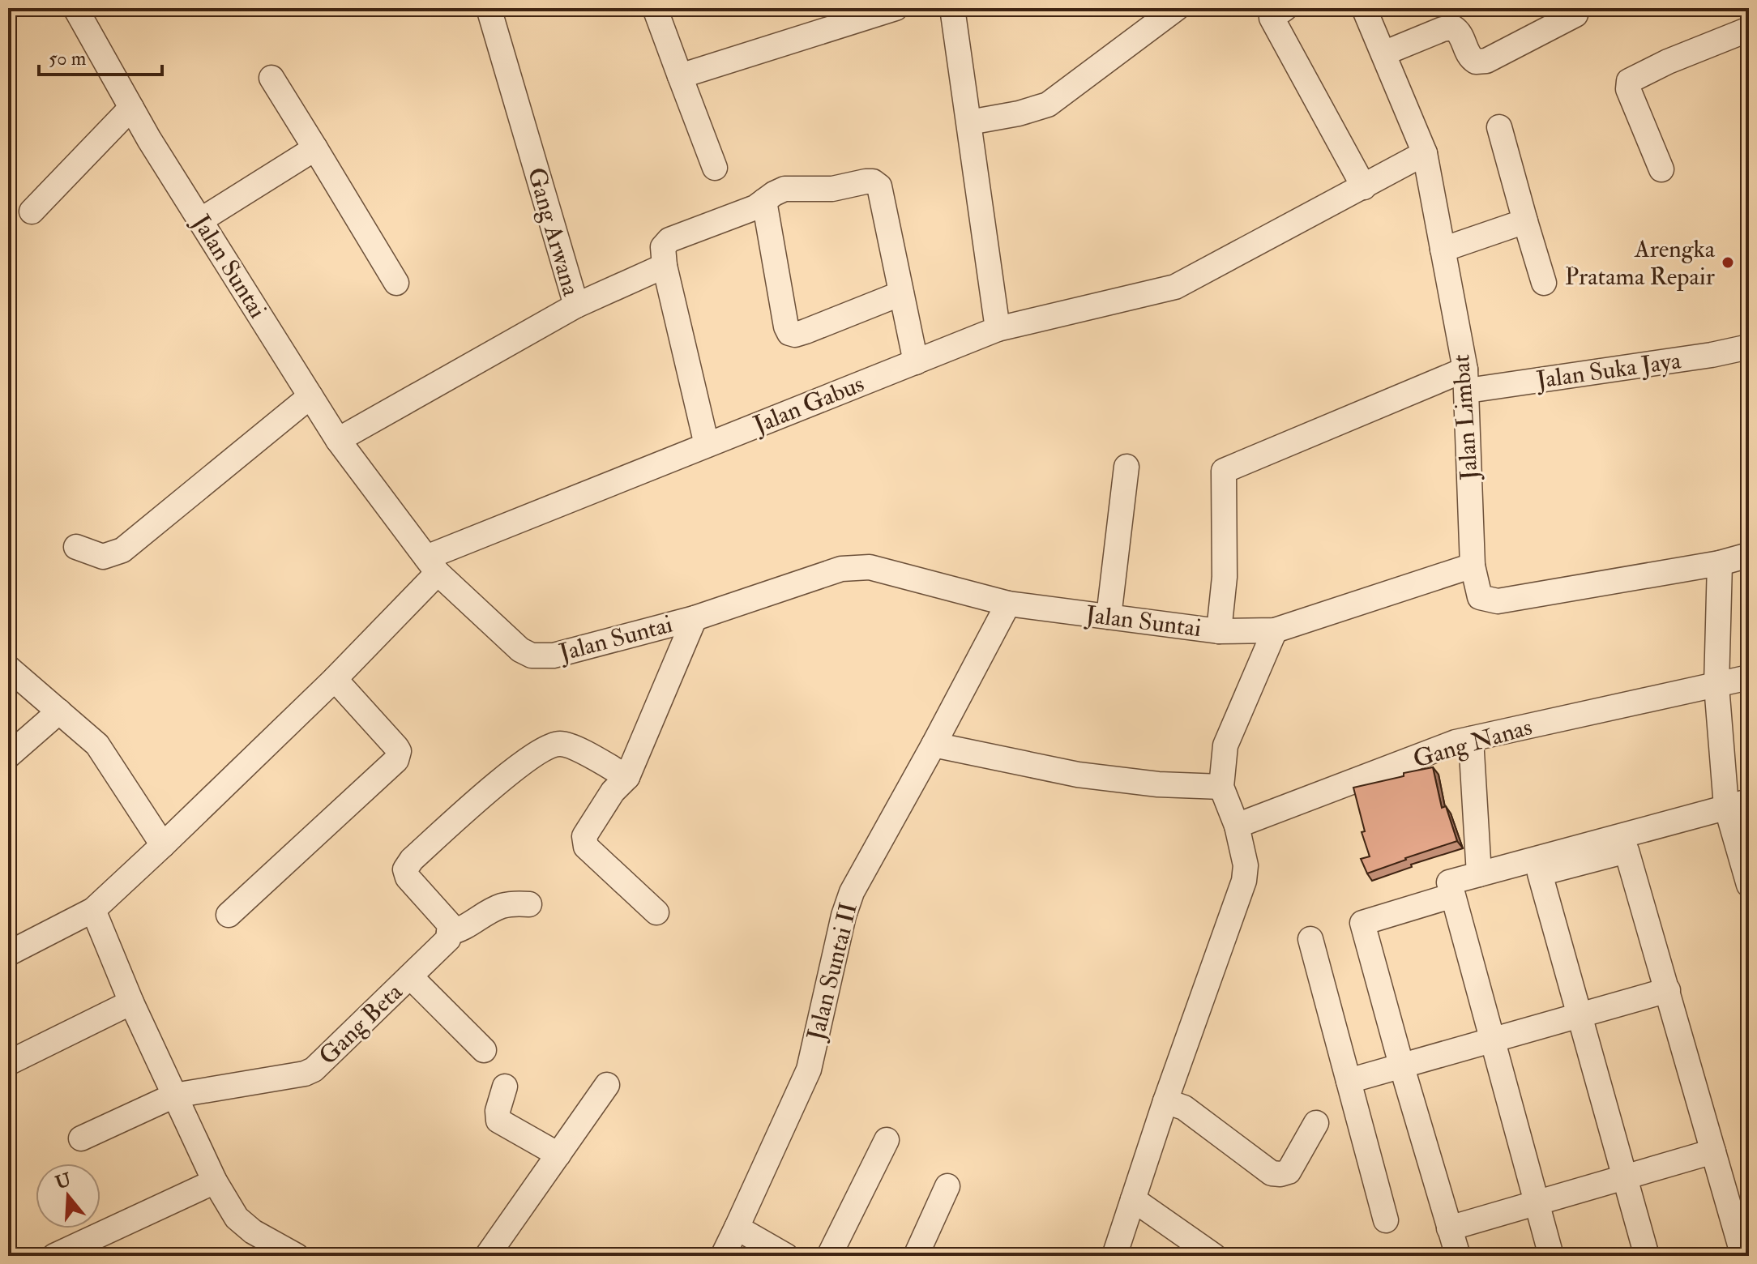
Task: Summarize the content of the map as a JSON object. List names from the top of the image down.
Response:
{
  "streets": {
    "street": [
      "Gang Arwana",
      "Jalan Suntai",
      "Jalan Suka Jaya",
      "Jalan Gabus",
      "Jalan Limbat",
      "Gang Nanas",
      "Jalan Suntai II",
      "Gang Beta"
    ]
  },
  "crossings": [
    ["Gang Arwana", "Jalan Suntai"],
    ["Jalan Suntai", "Jalan Suka Jaya"],
    ["Jalan Suntai", "Jalan Gabus"],
    ["Jalan Suntai", "Jalan Limbat"],
    ["Jalan Suntai", "Jalan Suntai II"],
    ["Jalan Suka Jaya", "Jalan Limbat"],
    ["Jalan Gabus", "Jalan Limbat"]
  ],
  "places": ["Arengka Pratama Repair"],
  "scale_bar": "50 m",
  "north": "top"
}
